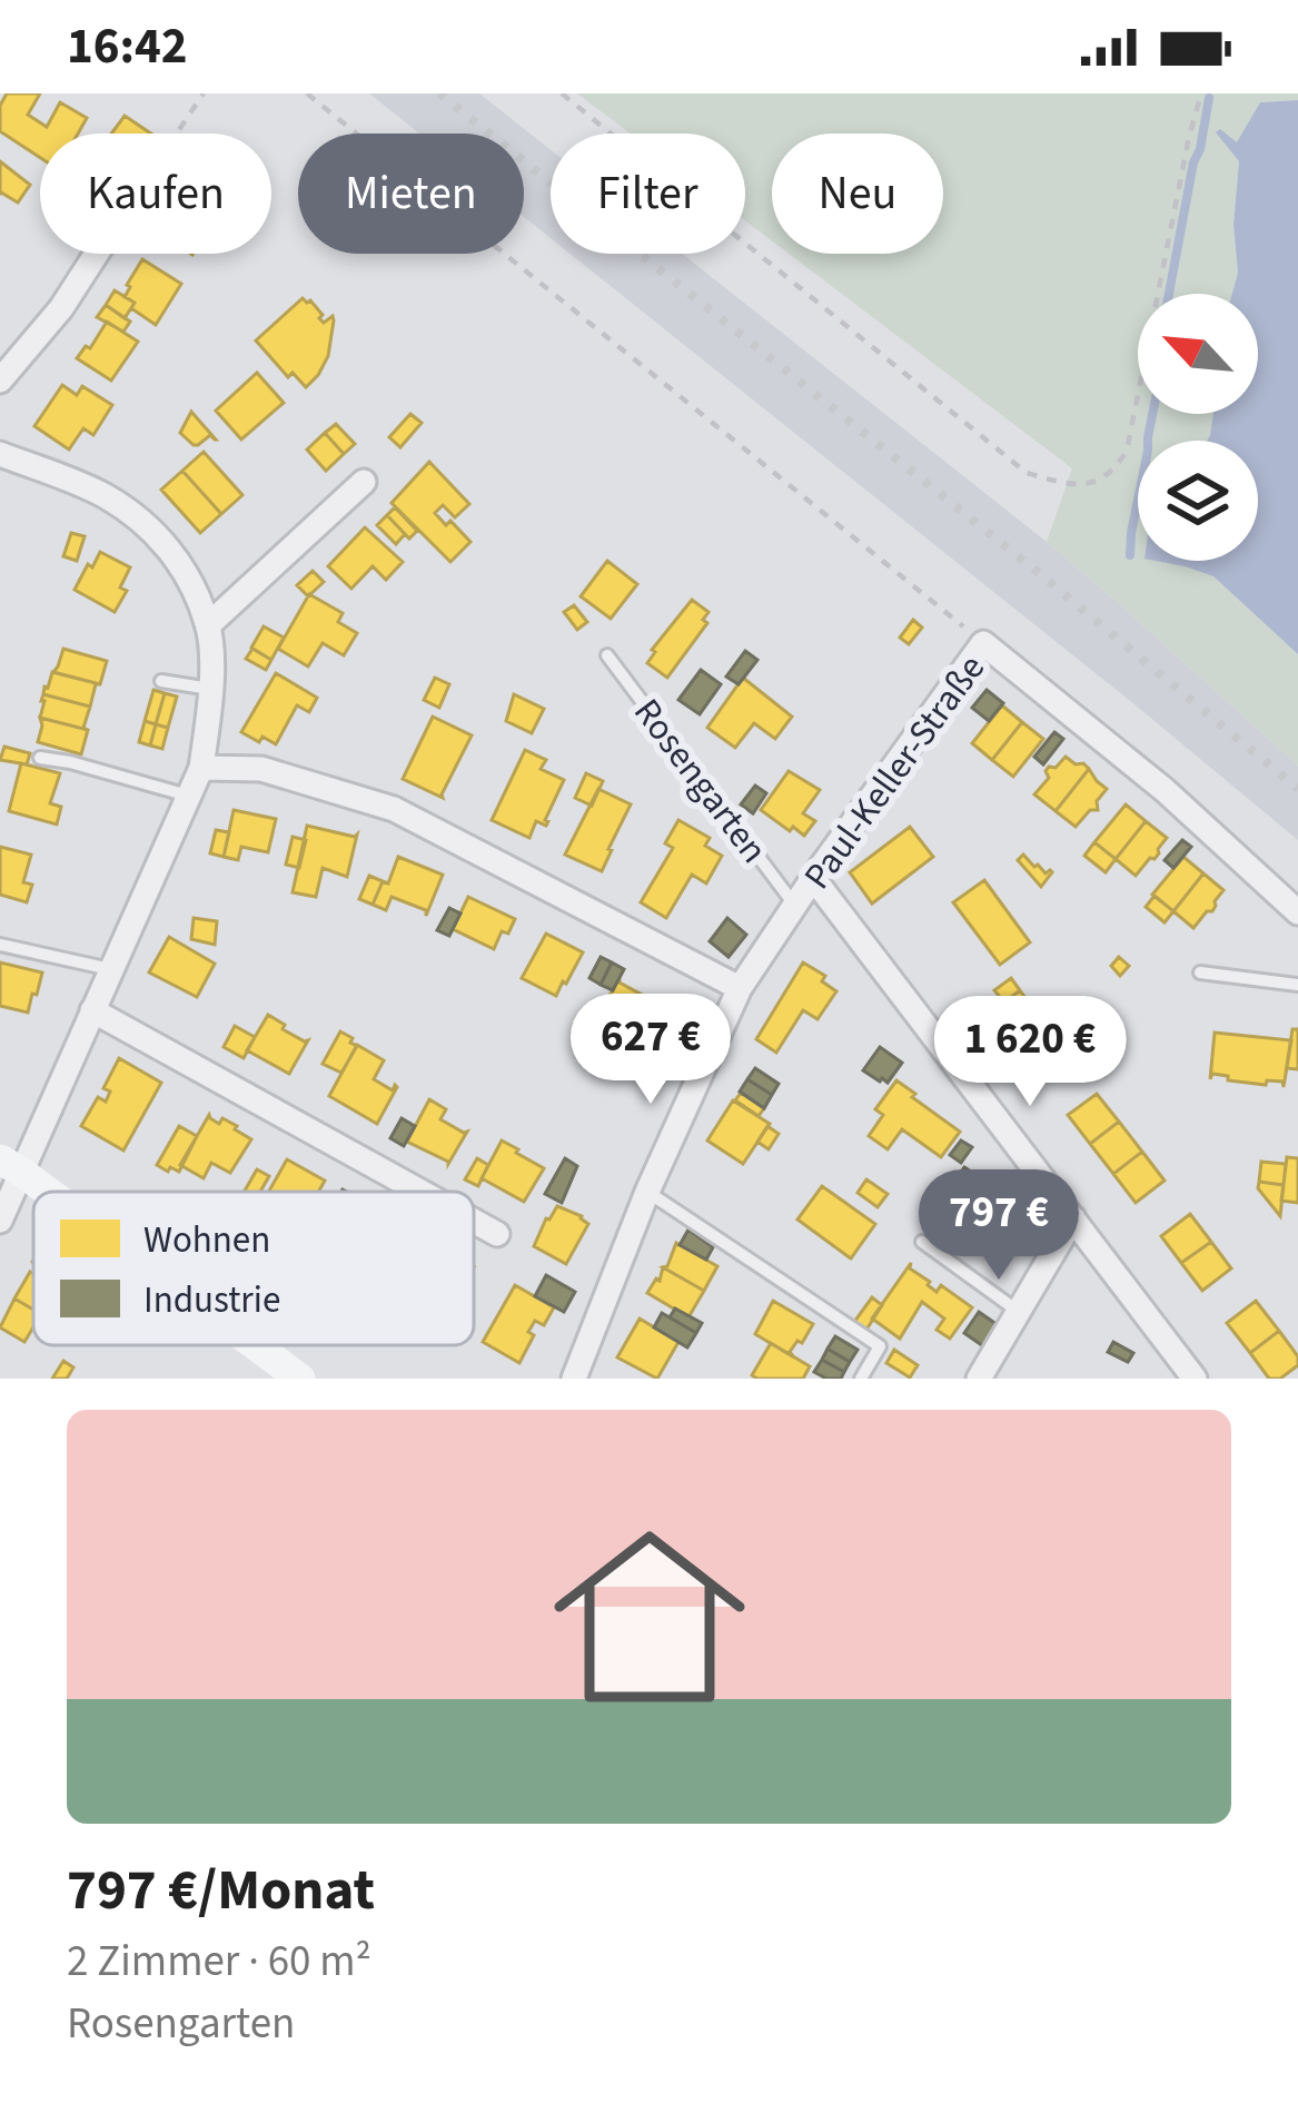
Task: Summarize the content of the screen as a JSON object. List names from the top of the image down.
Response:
{
  "streets": {
    "street": ["Paul-Keller-Straße", "Rosengarten"]
  },
  "crossings": [
    ["Paul-Keller-Straße", "Rosengarten"]
  ],
  "legend": ["Wohnen", "Industrie"],
  "north": "top left",
  "page": {
    "status": "16:42",
    "chip": [
      "Kaufen",
      "Mieten",
      "Filter",
      "Neu"
    ],
    "price": ["627 €", "1 620 €", "797 €"],
    "list": [
      {
        "name": "797 €/Monat",
        "note": "2 Zimmer · 60 m² · Rosengarten"
      }
    ]
  }
}
